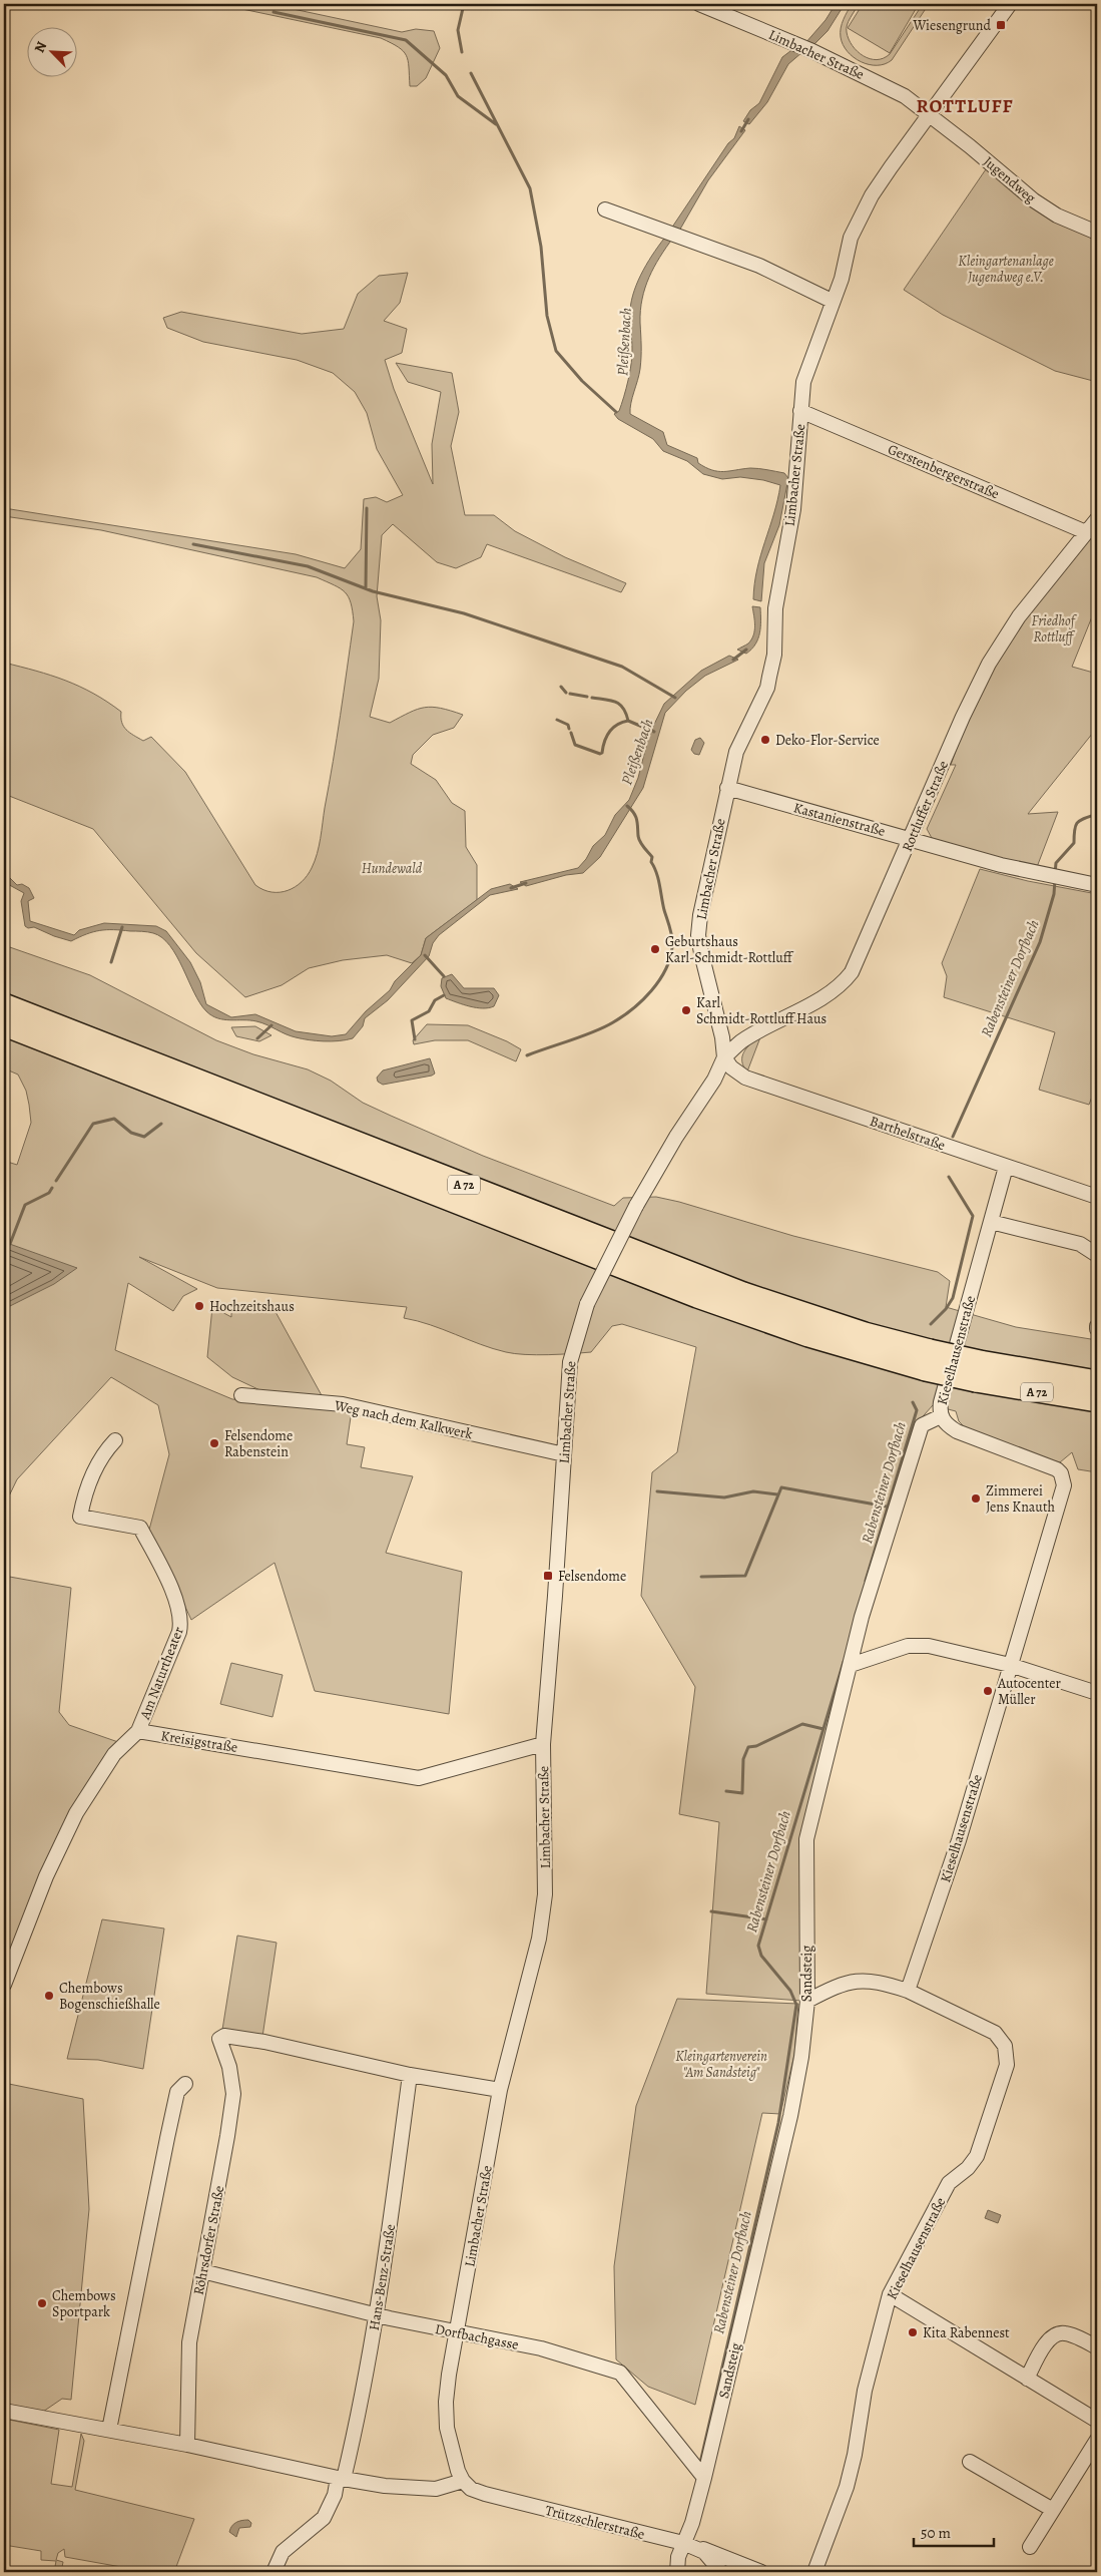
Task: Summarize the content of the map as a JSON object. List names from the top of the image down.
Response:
{
  "streets": {
    "highway": ["A 72"],
    "street": [
      "Limbacher Straße",
      "Jugendweg",
      "Gerstenbergerstraße",
      "Rottluffer Straße",
      "Kastanienstraße",
      "Barthelstraße",
      "Kieselhausenstraße",
      "Weg nach dem Kalkwerk",
      "Am Naturtheater",
      "Kreisigstraße",
      "Sandsteig",
      "Röhrsdorfer Straße",
      "Hans-Benz-Straße",
      "Dorfbachgasse",
      "Trützschlerstraße"
    ]
  },
  "crossings": [
    ["Limbacher Straße", "Jugendweg"],
    ["Limbacher Straße", "Gerstenbergerstraße"],
    ["Limbacher Straße", "Rottluffer Straße"],
    ["Limbacher Straße", "Kastanienstraße"],
    ["Limbacher Straße", "Barthelstraße"],
    ["Limbacher Straße", "Weg nach dem Kalkwerk"],
    ["Limbacher Straße", "Kreisigstraße"],
    ["Limbacher Straße", "Dorfbachgasse"],
    ["Limbacher Straße", "Trützschlerstraße"],
    ["Gerstenbergerstraße", "Rottluffer Straße"],
    ["Rottluffer Straße", "Kastanienstraße"],
    ["Rottluffer Straße", "Barthelstraße"],
    ["Barthelstraße", "Kieselhausenstraße"],
    ["Kieselhausenstraße", "Sandsteig"],
    ["Am Naturtheater", "Kreisigstraße"],
    ["Sandsteig", "Dorfbachgasse"],
    ["Sandsteig", "Trützschlerstraße"],
    ["Röhrsdorfer Straße", "Hans-Benz-Straße"],
    ["Röhrsdorfer Straße", "Dorfbachgasse"],
    ["Hans-Benz-Straße", "Dorfbachgasse"]
  ],
  "districts": ["ROTTLUFF"],
  "water": ["Pleißenbach", "Rabensteiner Dorfbach"],
  "parks": [
    "Kleingartenanlage Jugendweg e.V.",
    "Friedhof Rottluff",
    "Hundewald",
    "Kleingartenverein \"Am Sandsteig\""
  ],
  "places": {
    "transit": ["Wiesengrund", "Felsendome"],
    "other": [
      "Deko-Flor-Service",
      "Geburtshaus Karl-Schmidt-Rottluff",
      "Karl Schmidt-Rottluff Haus",
      "Hochzeitshaus",
      "Felsendome Rabenstein",
      "Zimmerei Jens Knauth",
      "Autocenter Müller",
      "Chembows Bogenschießhalle",
      "Chembows Sportpark",
      "Kita Rabennest"
    ]
  },
  "scale_bar": "50 m",
  "north": "top left"
}
